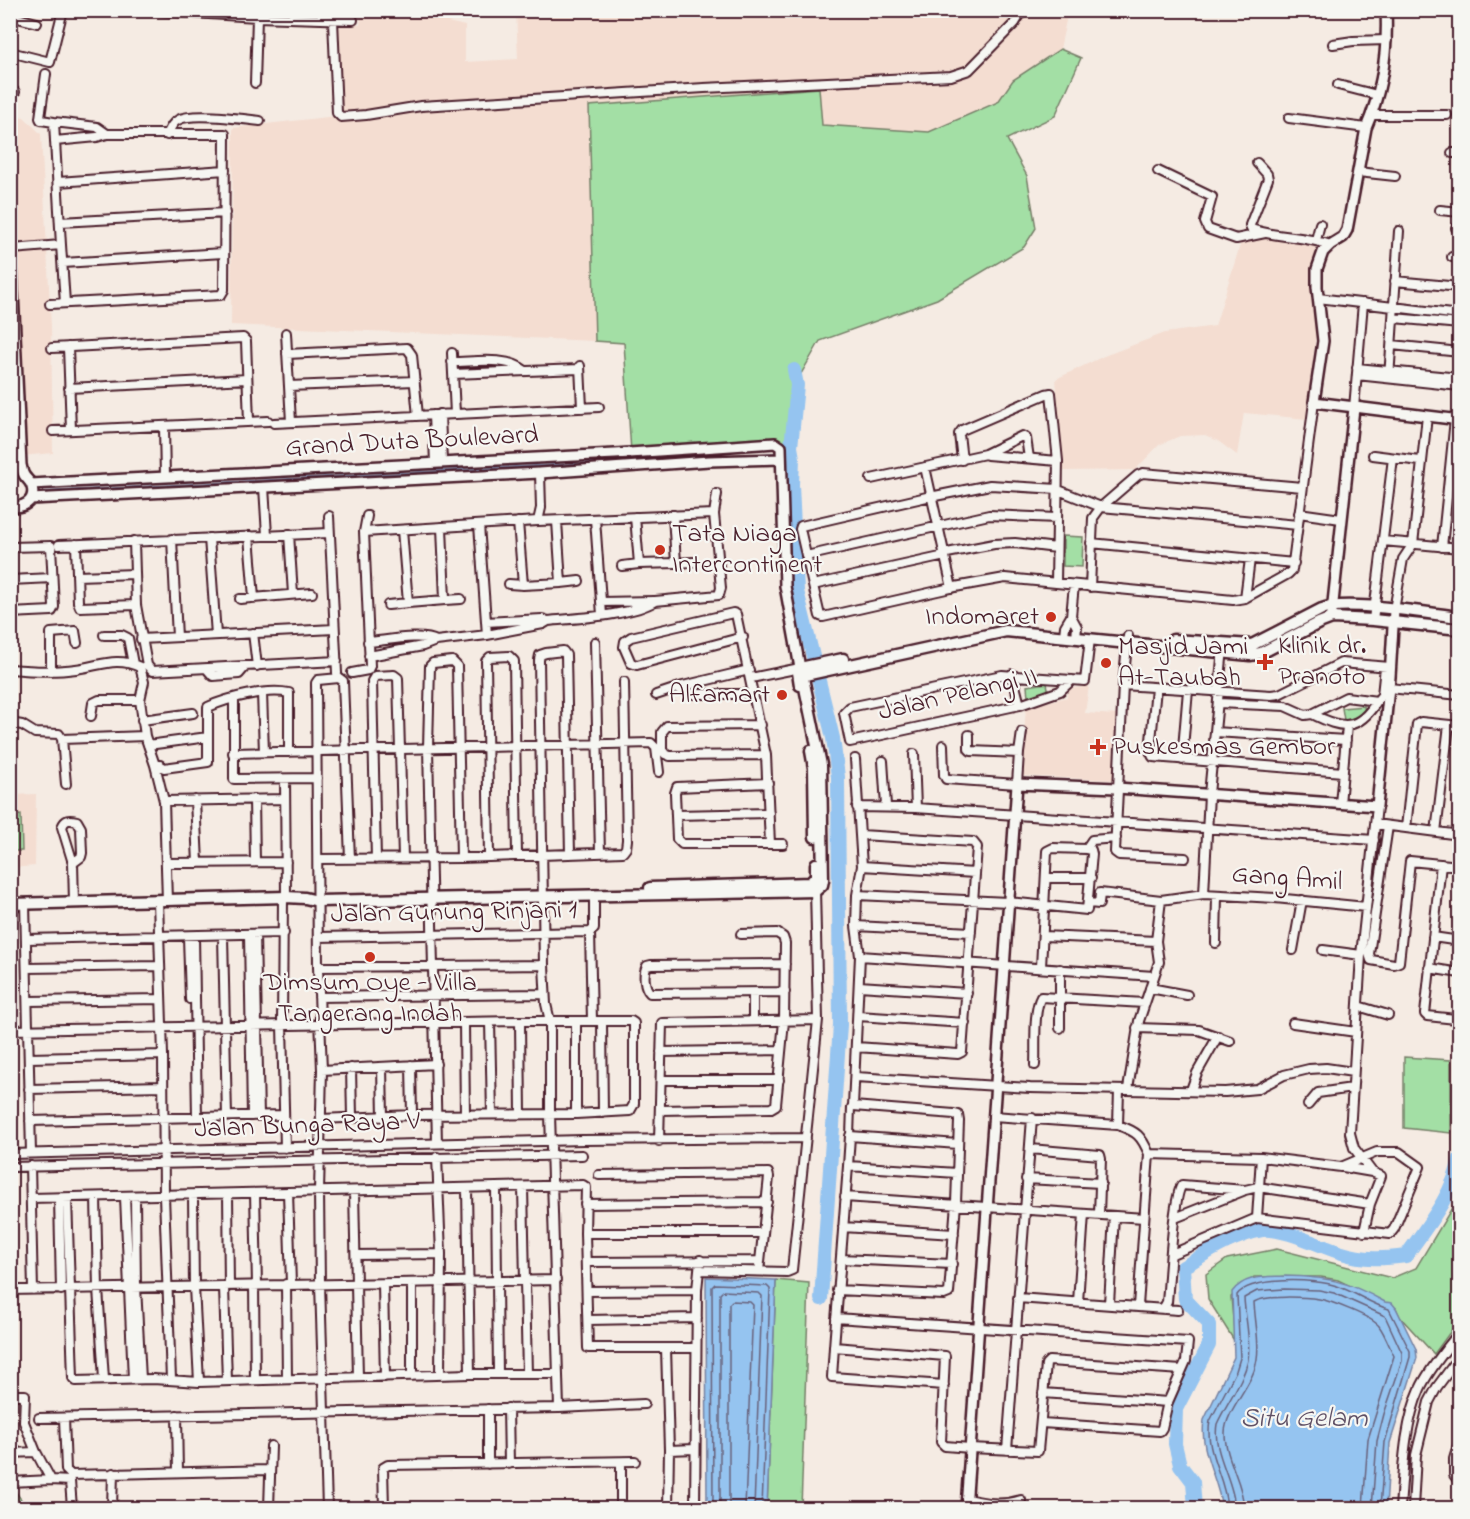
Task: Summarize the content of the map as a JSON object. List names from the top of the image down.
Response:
{
  "streets": {
    "street": [
      "Grand Duta Boulevard",
      "Jalan Pelangi II",
      "Gang Amil",
      "Jalan Gunung Rinjani 1",
      "Jalan Bunga Raya V"
    ]
  },
  "water": ["Situ Gelam"],
  "places": {
    "other": [
      "Tata Niaga Intercontinent",
      "Indomaret",
      "Masjid Jami At-Taubah",
      "Alfamart",
      "Dimsum Oye - Villa Tangerang Indah"
    ],
    "health": ["Klinik dr. Pranoto", "Puskesmas Gembor"]
  }
}
